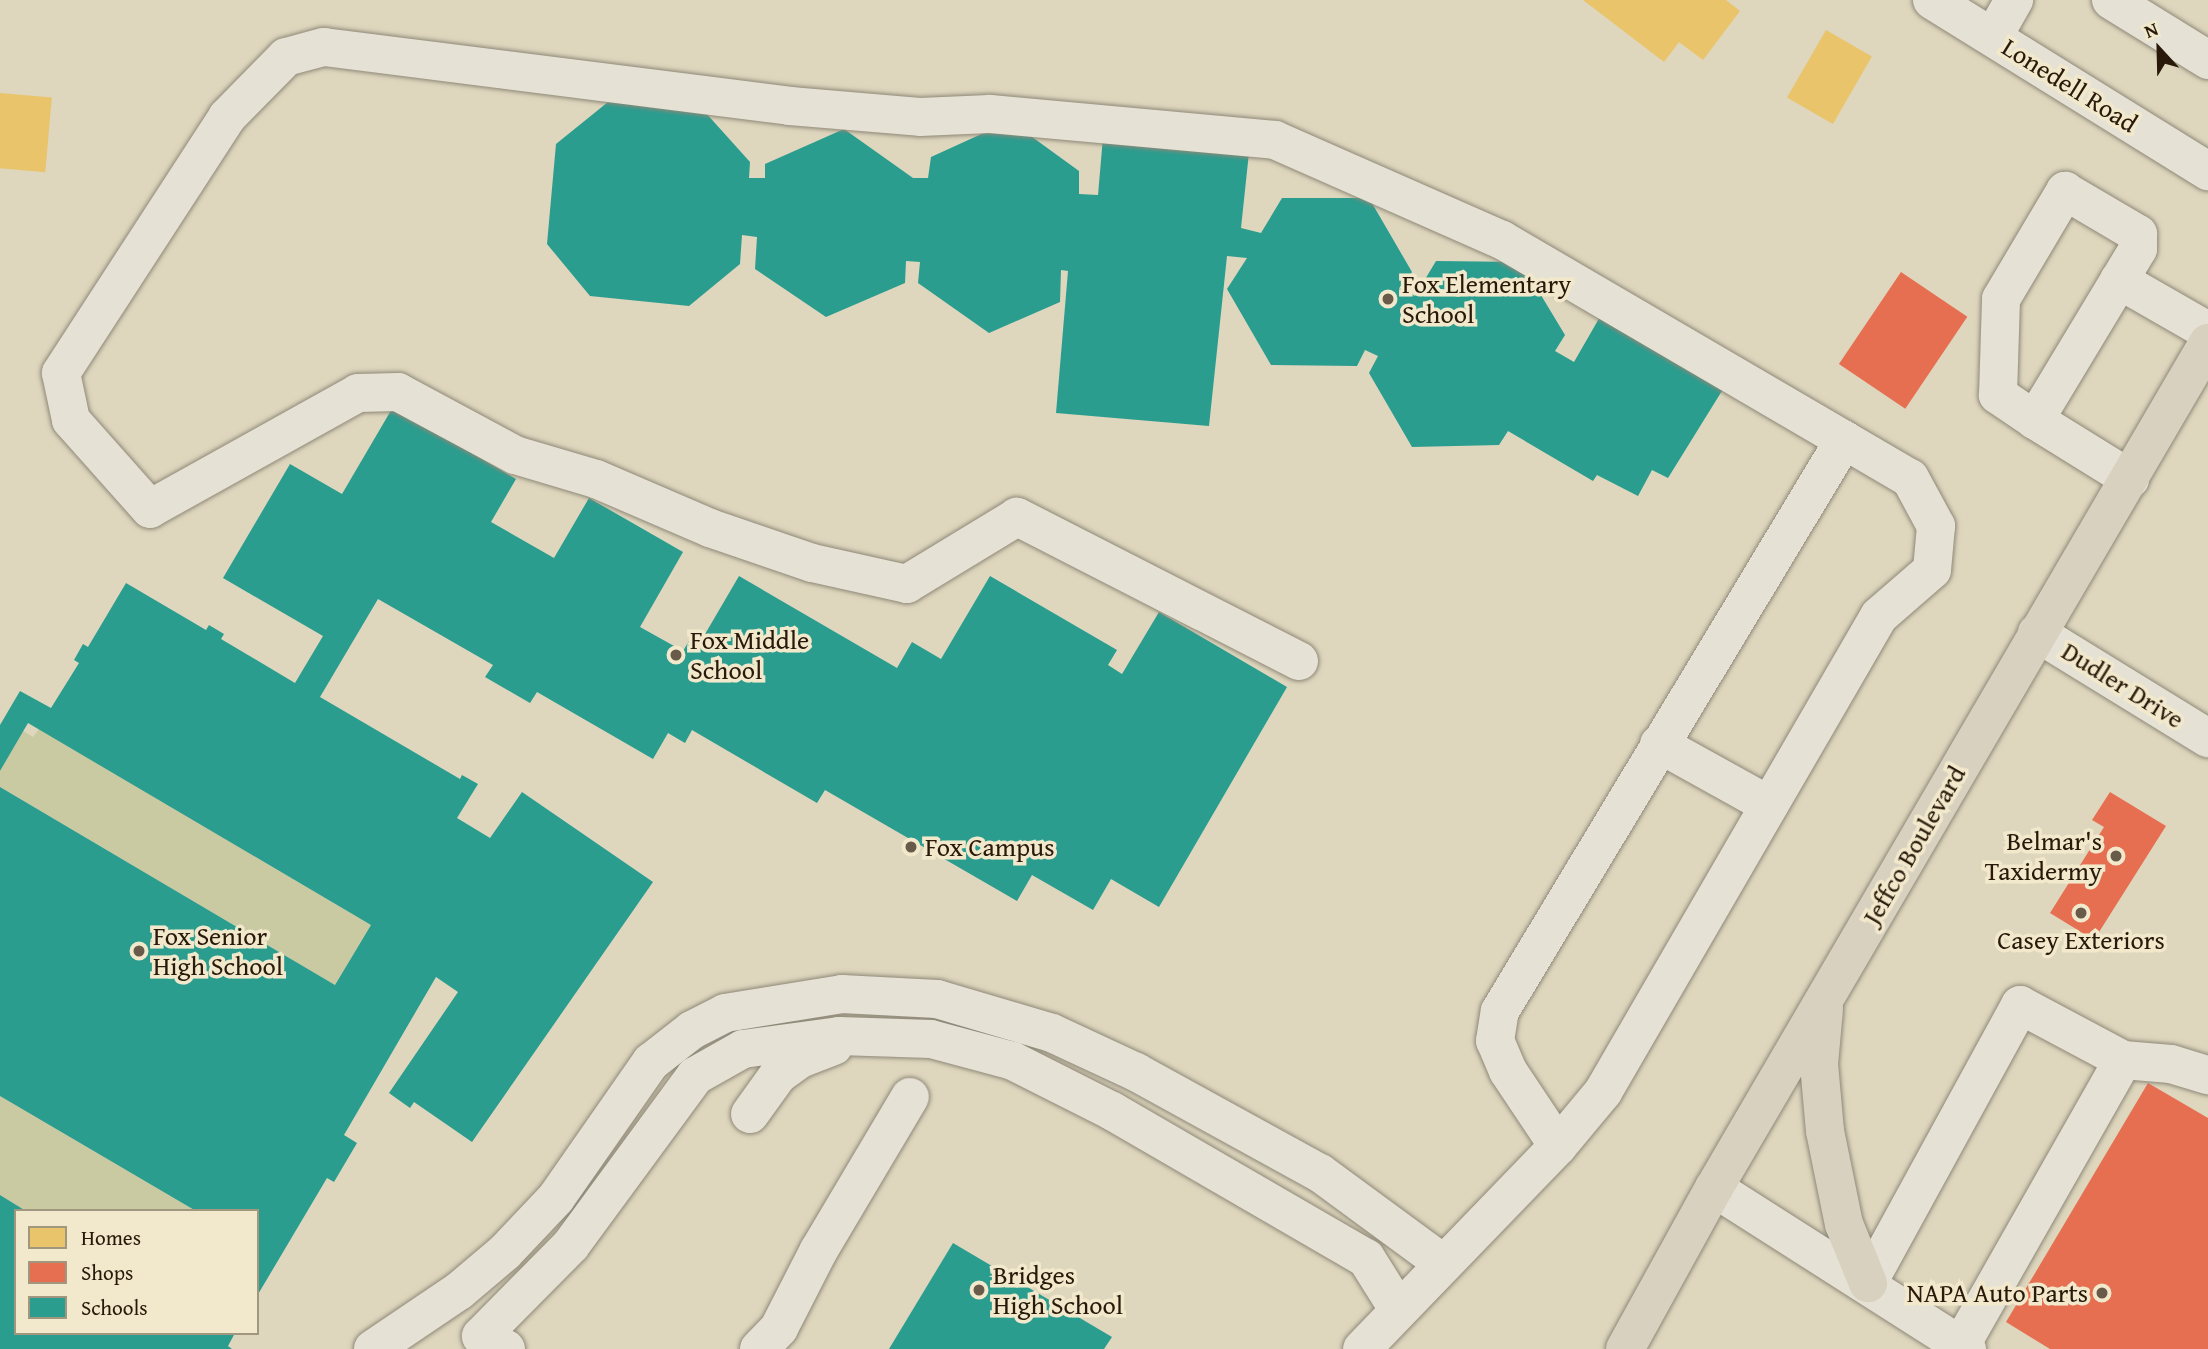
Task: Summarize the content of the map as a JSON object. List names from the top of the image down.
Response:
{
  "streets": {
    "main road": ["Jeffco Boulevard"],
    "street": ["Lonedell Road", "Dudler Drive"]
  },
  "crossings": [
    ["Dudler Drive", "Jeffco Boulevard"]
  ],
  "places": [
    "Fox Elementary School",
    "Fox Middle School",
    "Fox Campus",
    "Belmar's Taxidermy",
    "Casey Exteriors",
    "Fox Senior High School",
    "Bridges High School",
    "NAPA Auto Parts"
  ],
  "legend": ["Homes", "Shops", "Schools"],
  "north": "top"
}
